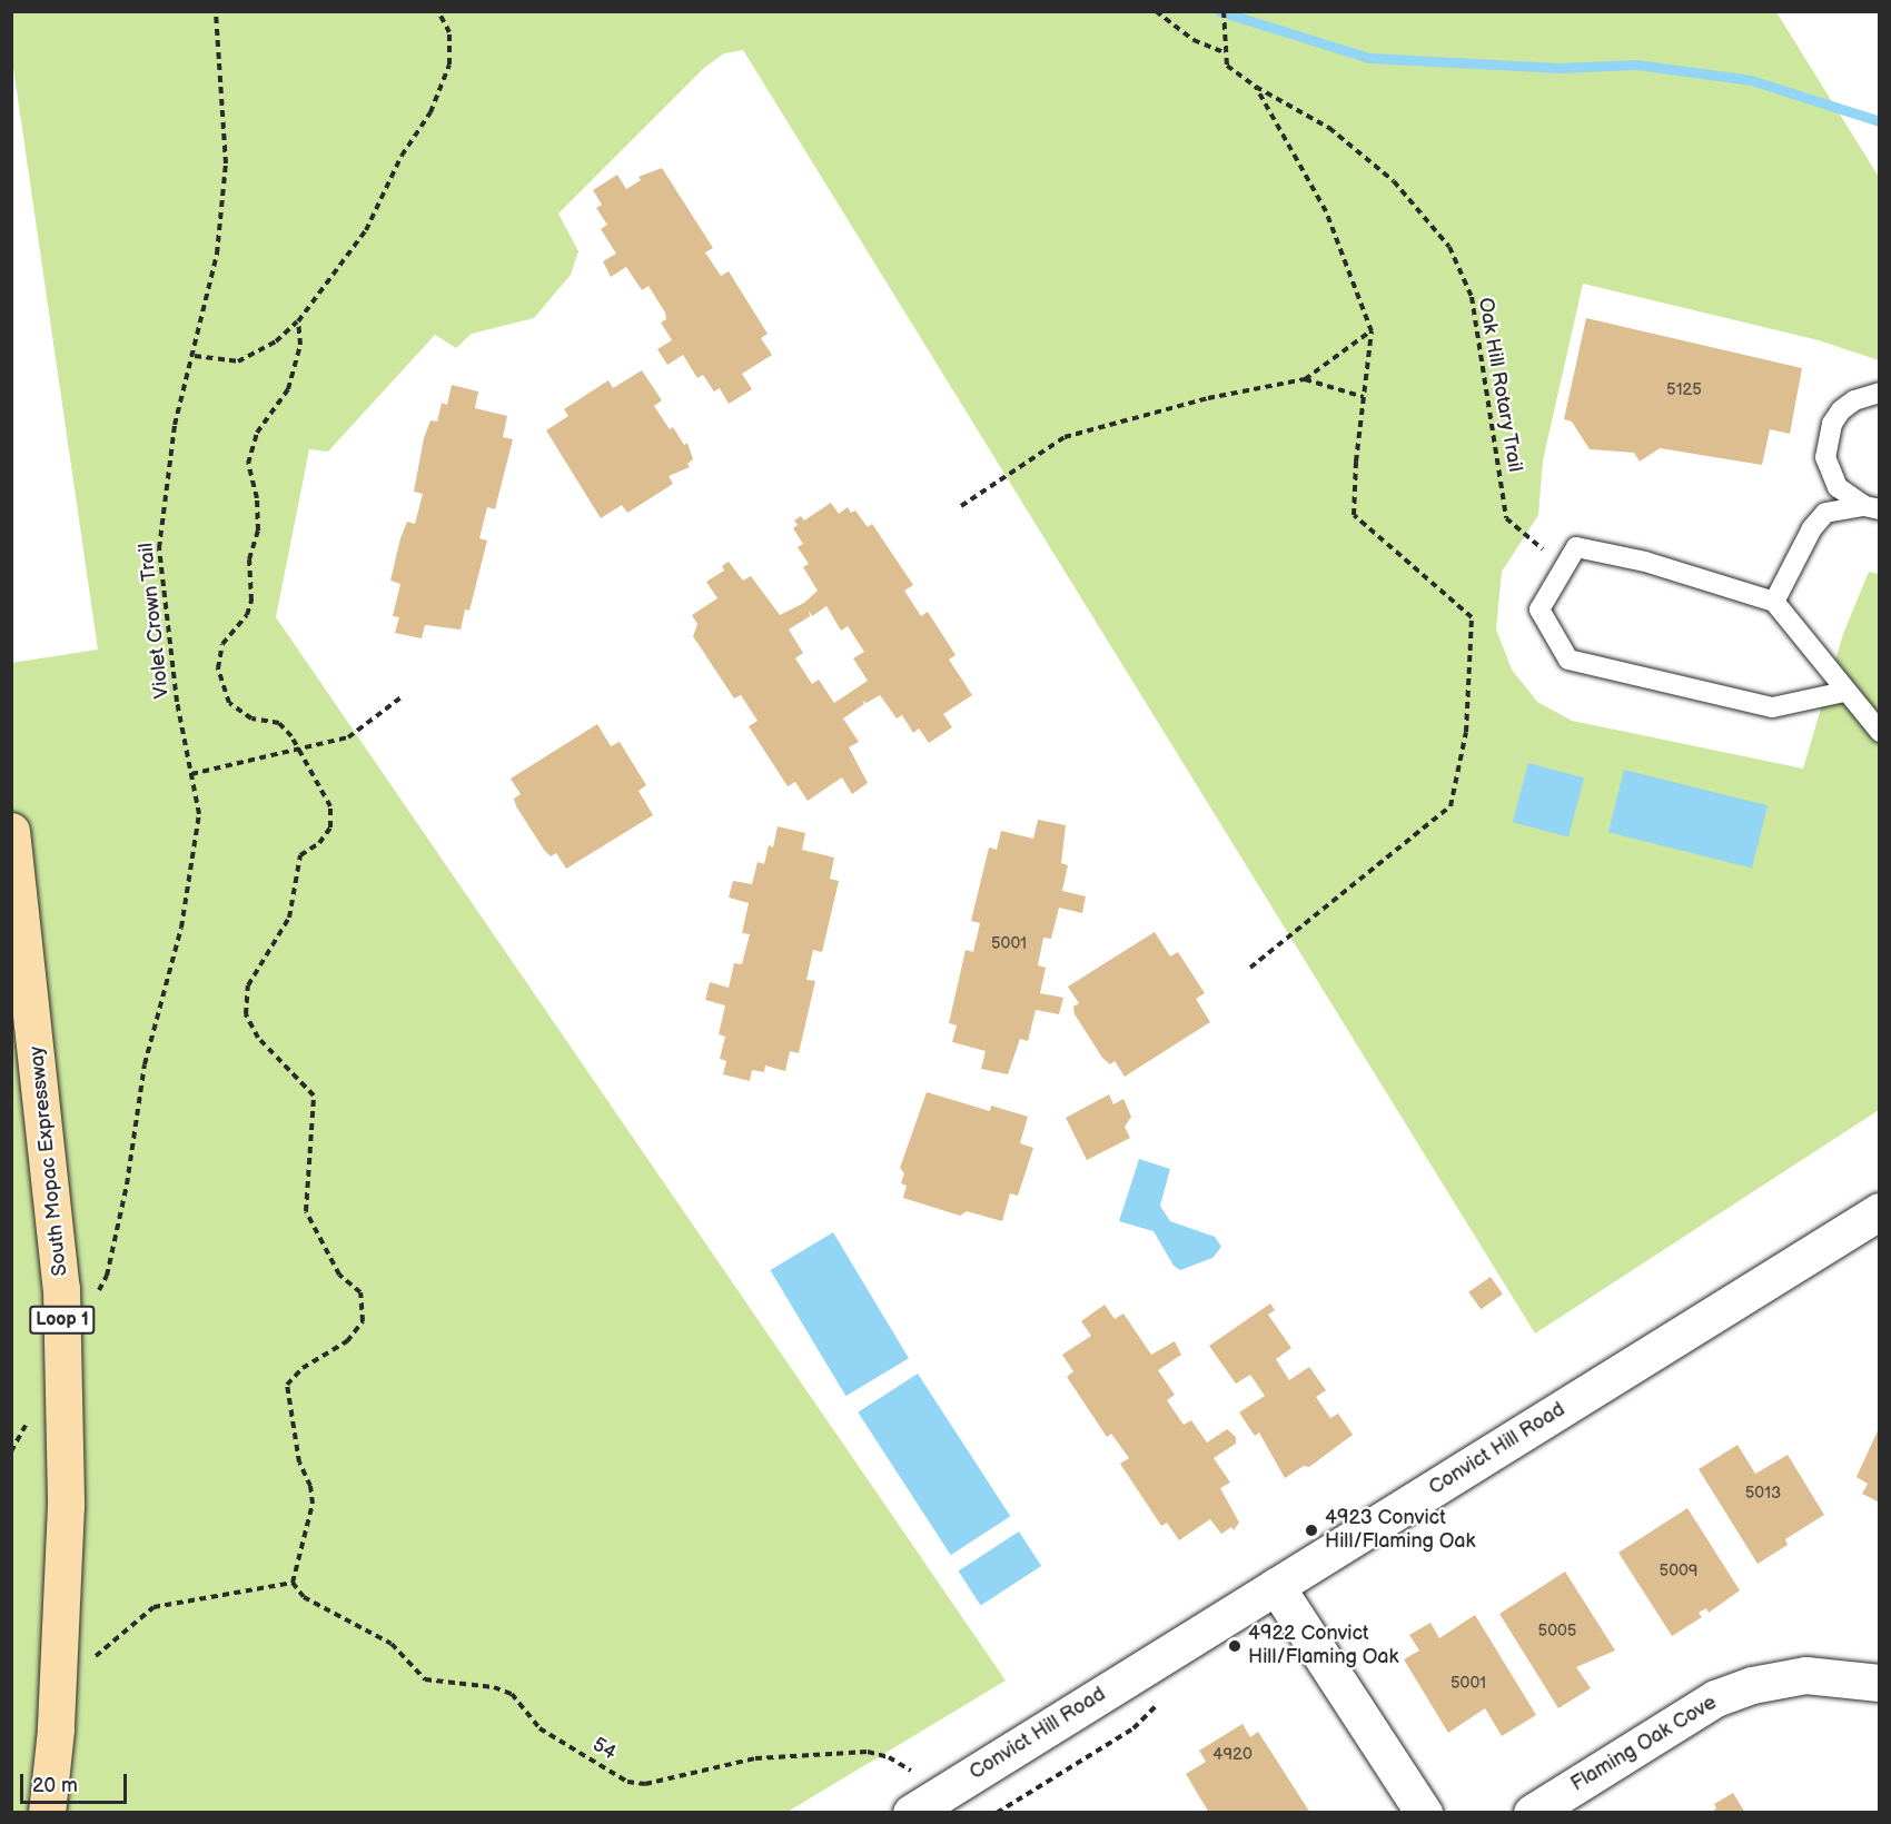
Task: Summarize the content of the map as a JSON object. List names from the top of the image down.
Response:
{
  "streets": {
    "highway": ["South Mopac Expressway", "Loop 1"],
    "street": ["Convict Hill Road", "Flaming Oak Cove"],
    "path": ["Oak Hill Rotary Trail", "Violet Crown Trail", "54"]
  },
  "crossings": [
    ["Convict Hill Road", "54"]
  ],
  "places": ["4923 Convict Hill/Flaming Oak", "4922 Convict Hill/Flaming Oak"],
  "house_numbers": [
    "5125",
    "5001",
    "5013",
    "5009",
    "5005",
    "5001",
    "4920"
  ],
  "scale_bar": "20 m"
}
